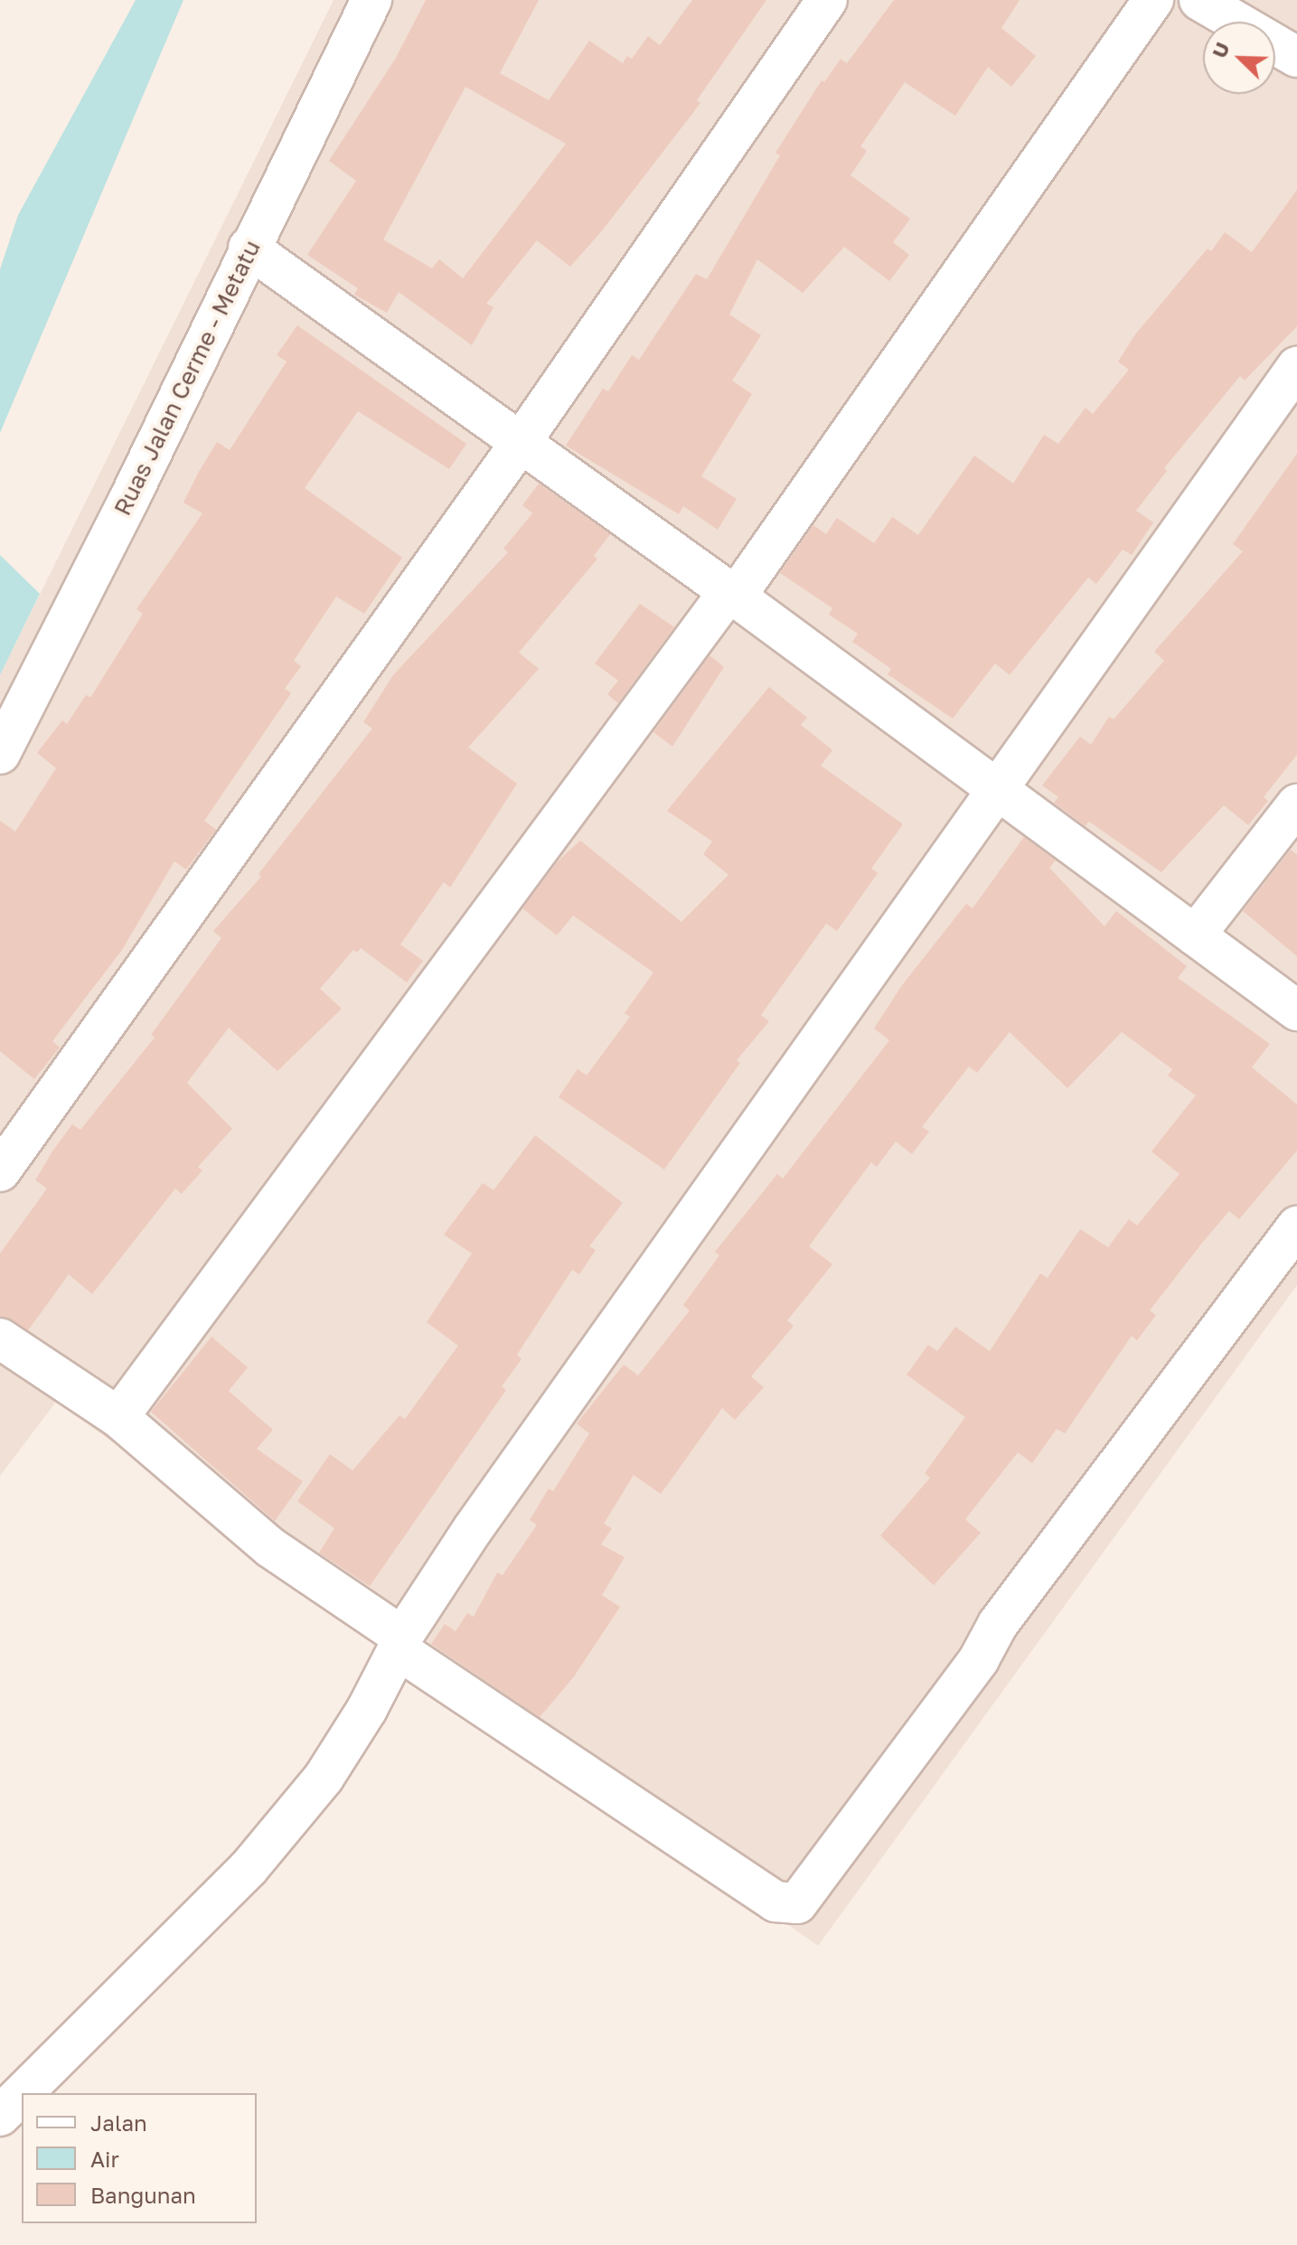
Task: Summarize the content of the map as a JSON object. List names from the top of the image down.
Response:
{
  "streets": {
    "street": ["Ruas Jalan Cerme - Metatu"]
  },
  "legend": ["Jalan", "Air", "Bangunan"],
  "north": "top left"
}
